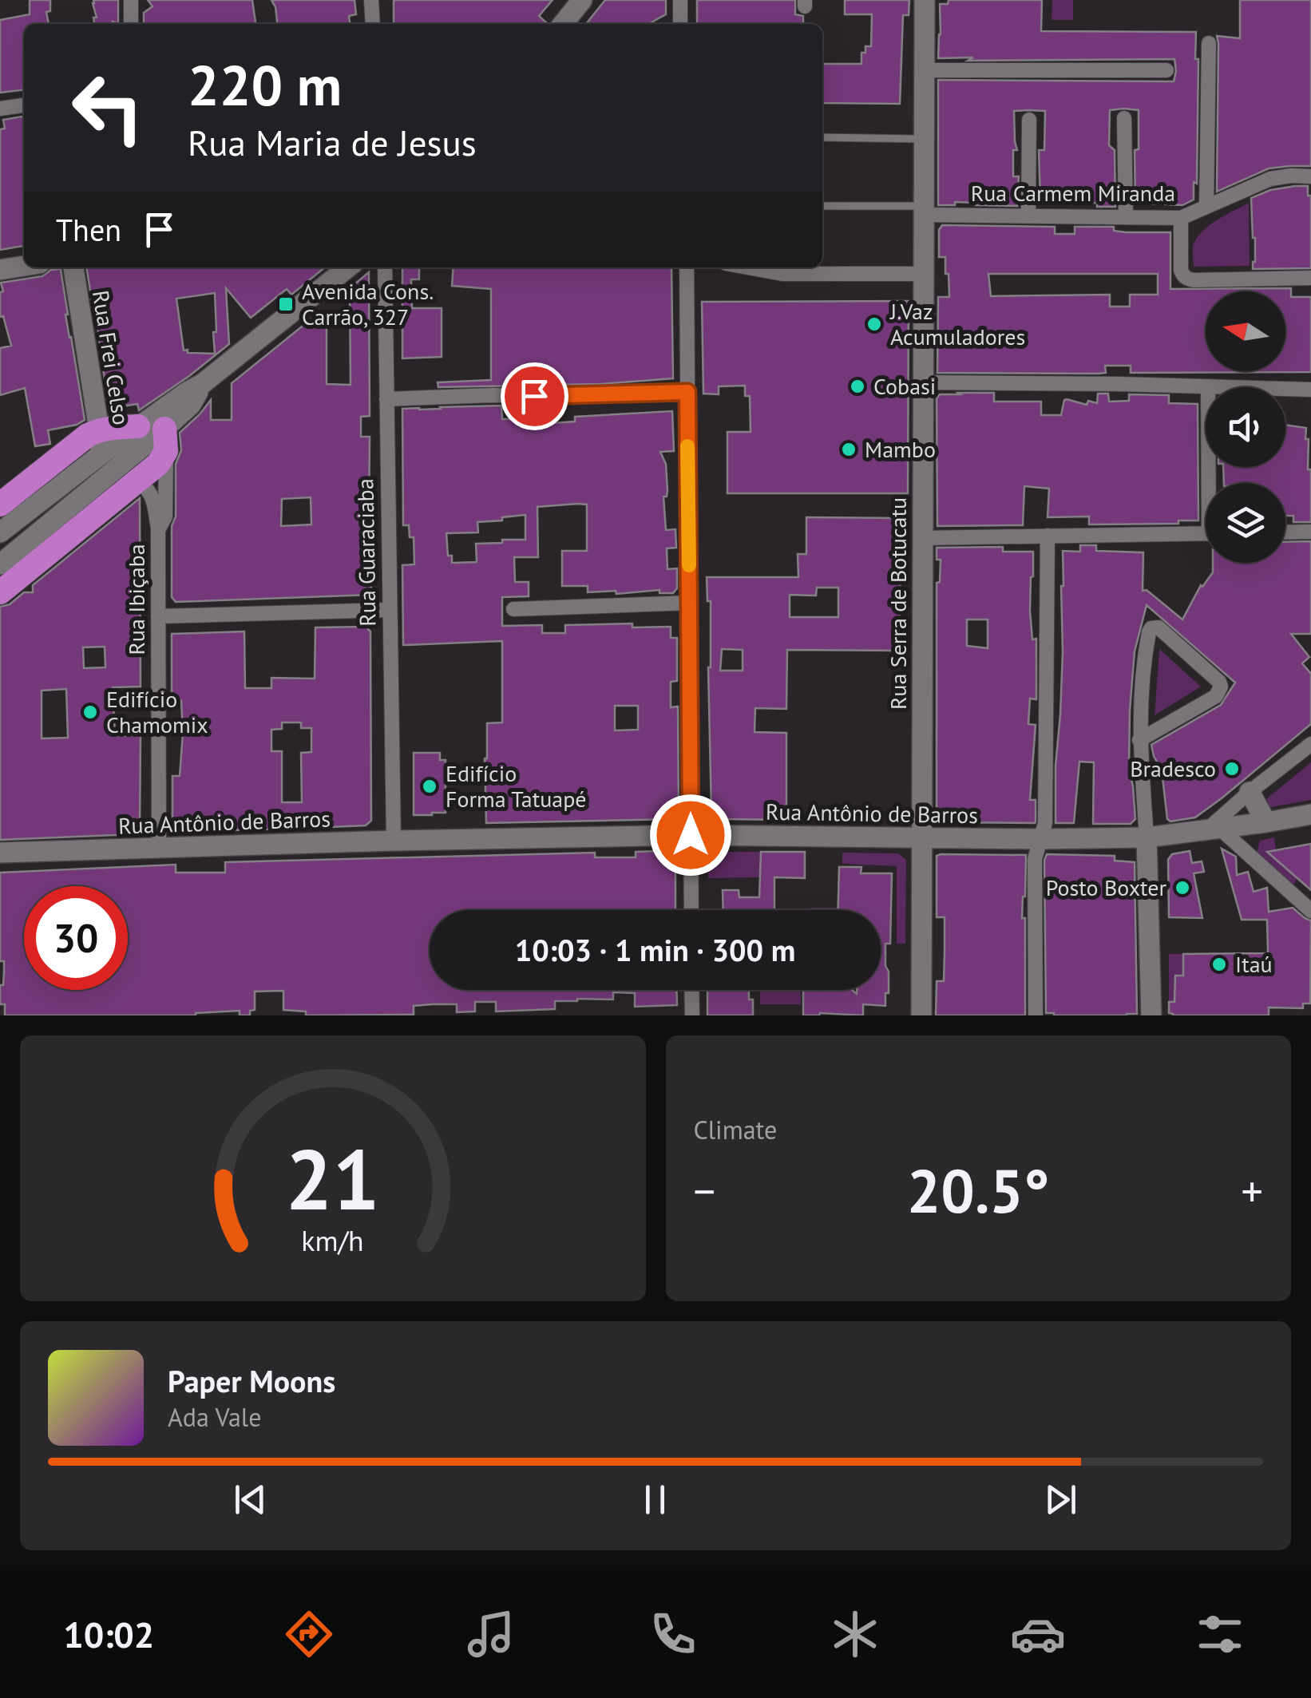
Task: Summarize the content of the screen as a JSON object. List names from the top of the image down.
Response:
{
  "streets": {
    "main road": ["Rua Frei Celso", "Rua Serra de Botucatu", "Rua Antônio de Barros"],
    "street": ["Rua Carmem Miranda", "Rua Guaraciaba", "Rua Ibiçaba"]
  },
  "crossings": [
    ["Rua Carmem Miranda", "Rua Serra de Botucatu"],
    ["Rua Guaraciaba", "Rua Antônio de Barros"],
    ["Rua Ibiçaba", "Rua Antônio de Barros"],
    ["Rua Serra de Botucatu", "Rua Antônio de Barros"]
  ],
  "places": {
    "transit": ["Avenida Cons. Carrão, 327"],
    "other": [
      "J.Vaz Acumuladores",
      "Cobasi",
      "Mambo",
      "Edifício Chamomix",
      "Bradesco",
      "Edifício Forma Tatuapé",
      "Posto Boxter",
      "Itaú"
    ]
  },
  "north": "left",
  "page": {
    "turn": ["220 m", "Rua Maria de Jesus"],
    "then": "Then",
    "limit": "30",
    "trip": "10:03 · 1 min · 300 m",
    "tile": "Climate",
    "heat": ["−", "20.5°", "+"],
    "song": ["Paper Moons", "Ada Vale"],
    "tabs": "10:02",
    "gauge": ["21", "km/h"]
  }
}
